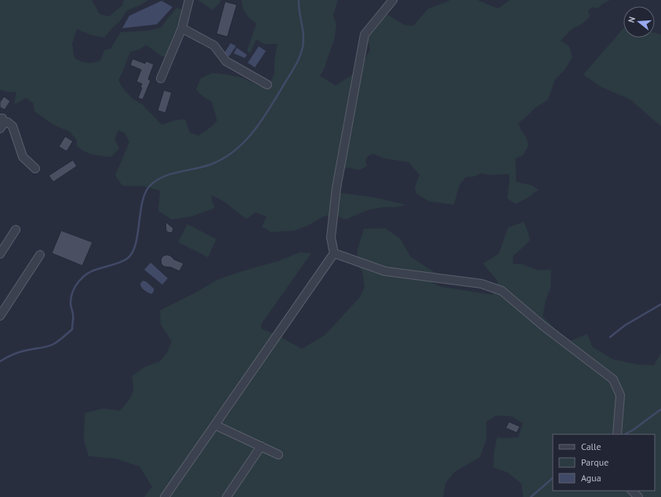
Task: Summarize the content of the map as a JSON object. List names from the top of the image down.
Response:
{
  "legend": ["Calle", "Parque", "Agua"],
  "north": "left"
}
